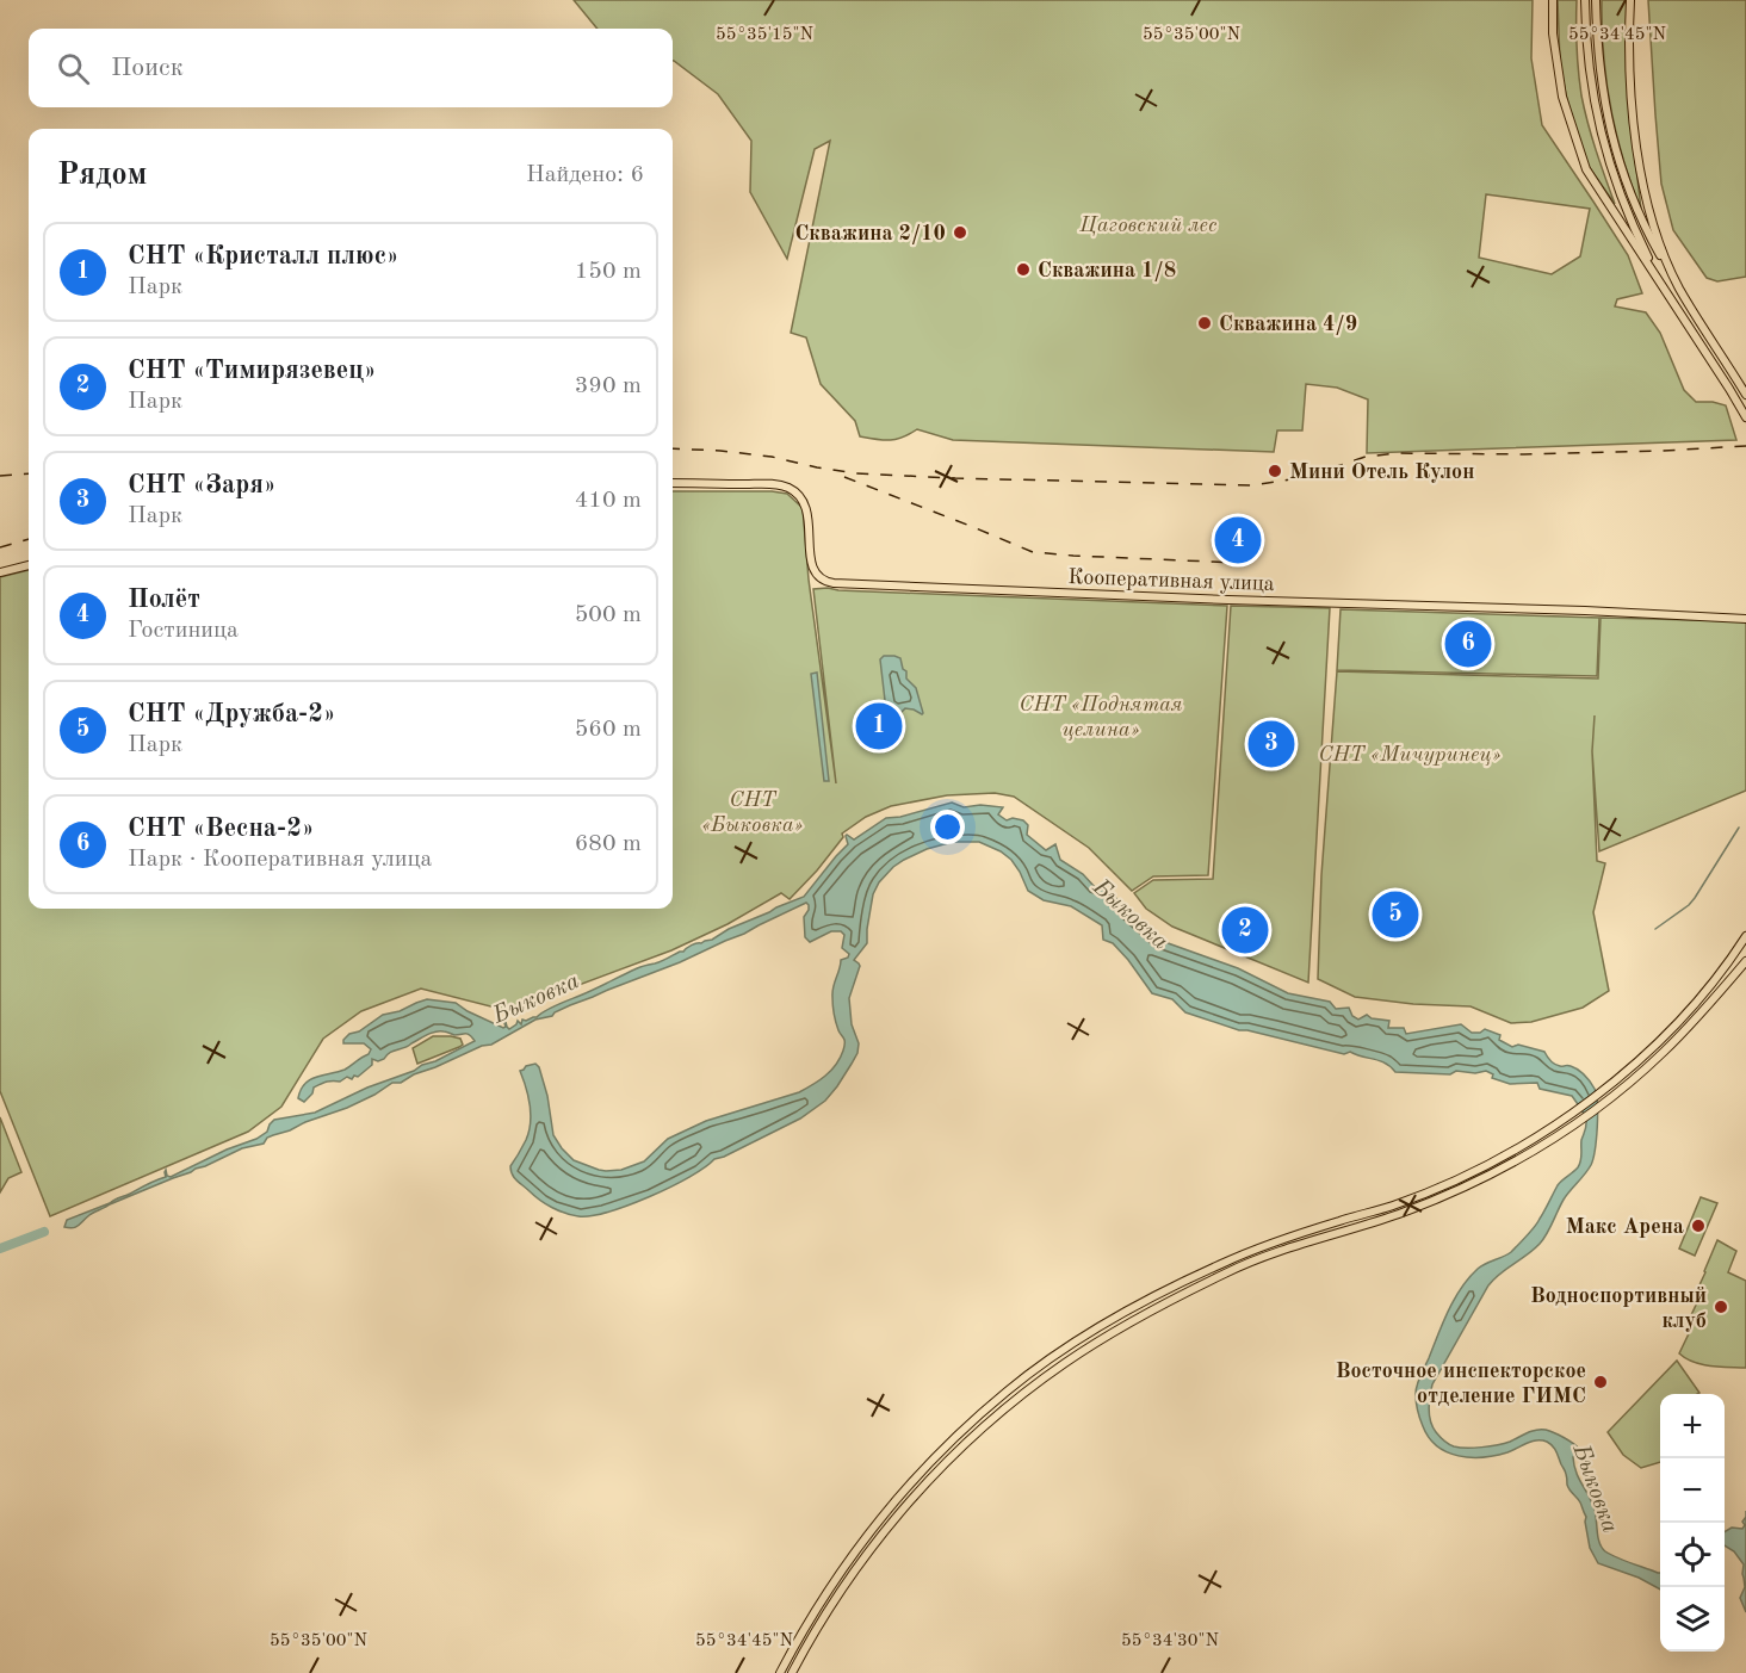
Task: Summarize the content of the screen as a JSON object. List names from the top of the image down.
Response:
{
  "streets": {
    "main road": ["Кооперативная улица"]
  },
  "water": ["Быковка"],
  "parks": [
    "Цаговский лес",
    "СНТ «Поднятая целина»",
    "СНТ «Мичуринец»",
    "СНТ «Быковка»"
  ],
  "places": [
    "Скважина 2/10",
    "Скважина 1/8",
    "Скважина 4/9",
    "Мини Отель Кулон",
    "Макс Арена",
    "Водноспортивный клуб",
    "Восточное инспекторское отделение ГИМС"
  ],
  "page": {
    "search": "Поиск",
    "heading": ["Рядом", "Найдено: 6"],
    "list": [
      {
        "mark": "1",
        "name": "СНТ «Кристалл плюс»",
        "note": "Парк",
        "value": "150 m"
      },
      {
        "mark": "2",
        "name": "СНТ «Тимирязевец»",
        "note": "Парк",
        "value": "390 m"
      },
      {
        "mark": "3",
        "name": "СНТ «Заря»",
        "note": "Парк",
        "value": "410 m"
      },
      {
        "mark": "4",
        "name": "Полёт",
        "note": "Гостиница",
        "value": "500 m"
      },
      {
        "mark": "5",
        "name": "СНТ «Дружба-2»",
        "note": "Парк",
        "value": "560 m"
      },
      {
        "mark": "6",
        "name": "СНТ «Весна-2»",
        "note": "Парк · Кооперативная улица",
        "value": "680 m"
      }
    ],
    "pins": [
      "4",
      "6",
      "1",
      "3",
      "5",
      "2"
    ],
    "map_buttons": ["+", "−"]
  },
  "coordinates": [
    "55°35'15\"N",
    "55°35'00\"N",
    "55°34'45\"N",
    "55°34'30\"N"
  ]
}
